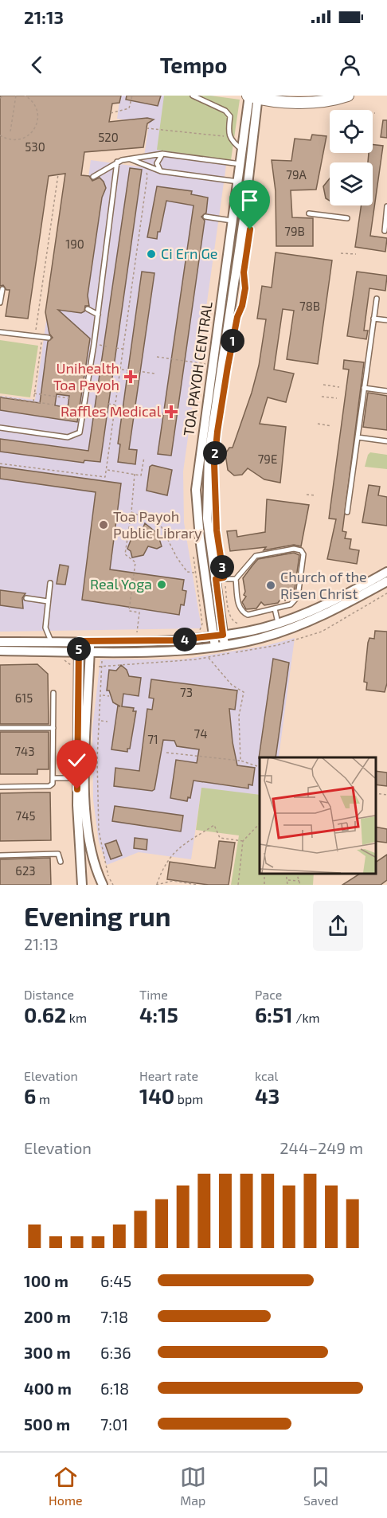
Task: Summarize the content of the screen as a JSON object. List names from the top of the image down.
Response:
{
  "streets": {
    "street": ["TOA PAYOH CENTRAL"]
  },
  "places": {
    "other": [
      "Ci Ern Ge",
      "Toa Payoh Public Library",
      "Real Yoga",
      "Church of the Risen Christ"
    ],
    "health": ["Unihealth Toa Payoh", "Raffles Medical"]
  },
  "house_numbers": [
    "520",
    "530",
    "79A",
    "79B",
    "190",
    "78B",
    "79E",
    "73",
    "615",
    "74",
    "71",
    "743",
    "745",
    "623"
  ],
  "page": {
    "status": "21:13",
    "header": "Tempo",
    "pins": [
      "1",
      "2",
      "3",
      "4",
      "5"
    ],
    "heading": ["Evening run", "21:13"],
    "stats": [
      ["Distance", "0.62 km"],
      ["Time", "4:15"],
      ["Pace", "6:51 /km"],
      ["Elevation", "6 m"],
      ["Heart rate", "140 bpm"],
      ["kcal", "43"]
    ],
    "chart": ["Elevation", "244–249 m"],
    "list": [
      {
        "name": "100 m",
        "note": "6:45"
      },
      {
        "name": "200 m",
        "note": "7:18"
      },
      {
        "name": "300 m",
        "note": "6:36"
      },
      {
        "name": "400 m",
        "note": "6:18"
      },
      {
        "name": "500 m",
        "note": "7:01"
      }
    ],
    "tabs": ["Home", "Map", "Saved"]
  }
}
